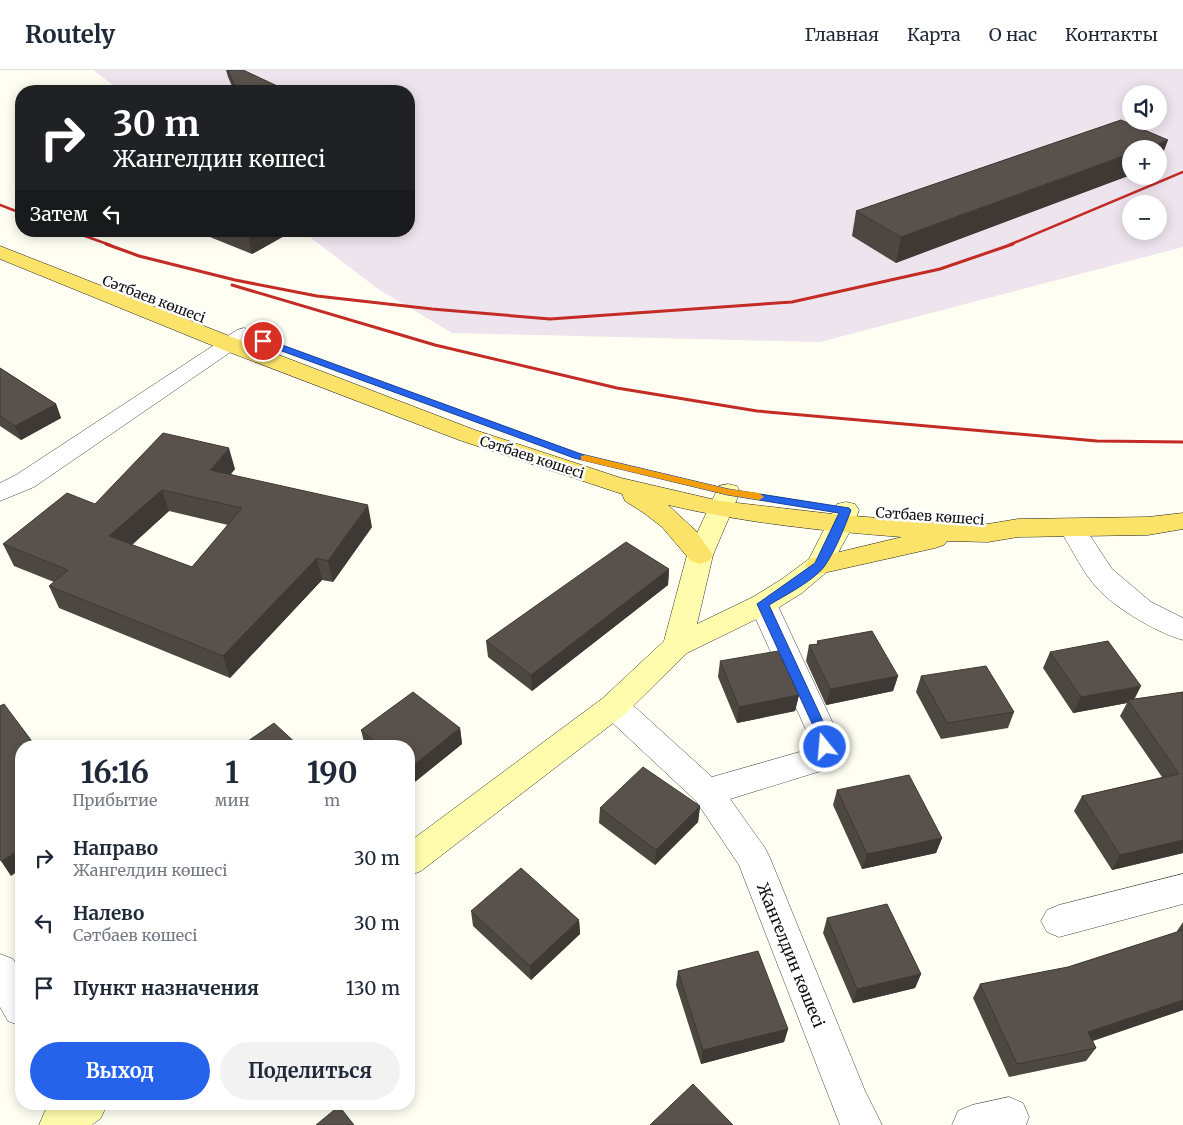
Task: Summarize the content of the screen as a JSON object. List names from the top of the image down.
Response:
{
  "streets": {
    "main road": ["Сәтбаев көшесі"],
    "street": ["Жангелдин көшесі"]
  },
  "page": {
    "header": "Routely",
    "nav": [
      "Главная",
      "Карта",
      "О нас",
      "Контакты"
    ],
    "map_buttons": ["+", "−"],
    "turn": ["30 m", "Жангелдин көшесі"],
    "then": "Затем",
    "eta": [
      "16:16",
      "Прибытие",
      "1",
      "мин",
      "190",
      "m"
    ],
    "list": [
      {
        "name": "Направо",
        "note": "Жангелдин көшесі",
        "value": "30 m"
      },
      {
        "name": "Налево",
        "note": "Сәтбаев көшесі",
        "value": "30 m"
      },
      {
        "name": "Пункт назначения",
        "value": "130 m"
      }
    ],
    "buttons": ["Выход", "Поделиться"]
  }
}
